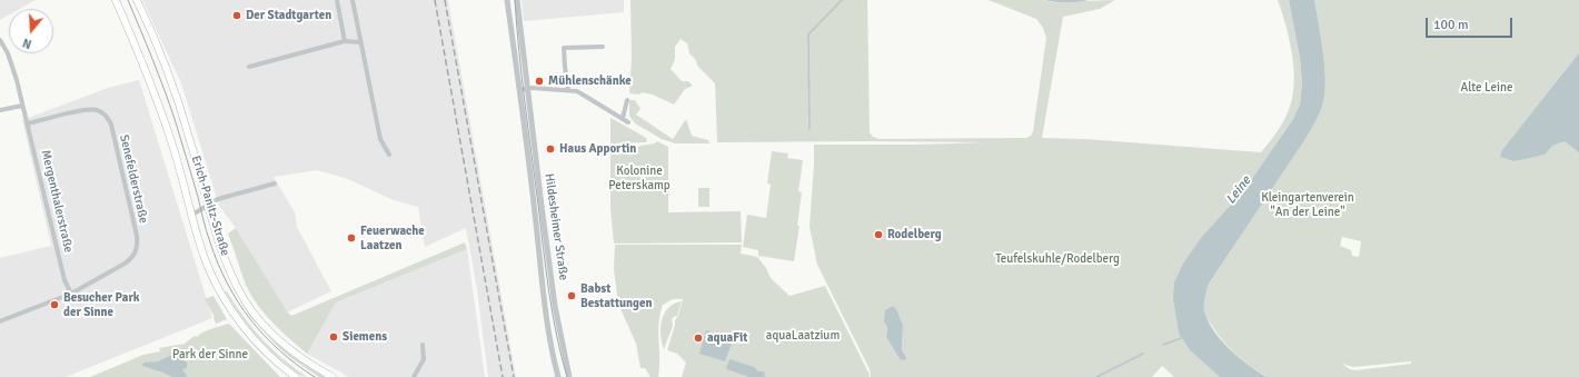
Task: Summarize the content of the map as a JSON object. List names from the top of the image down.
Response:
{
  "streets": {
    "main road": ["Erich-Panitz-Straße"],
    "street": ["Senefelderstraße", "Mergenthalerstraße", "Hildesheimer Straße"]
  },
  "crossings": [
    ["Senefelderstraße", "Mergenthalerstraße"]
  ],
  "water": ["Leine"],
  "parks": [
    "Alte Leine",
    "Kolonine Peterskamp",
    "Kleingartenverein \"An der Leine\"",
    "Teufelskuhle/Rodelberg",
    "aquaLaatzium",
    "Park der Sinne"
  ],
  "places": [
    "Der Stadtgarten",
    "Mühlenschänke",
    "Haus Apportin",
    "Rodelberg",
    "Feuerwache Laatzen",
    "Babst Bestattungen",
    "Besucher Park der Sinne",
    "Siemens",
    "aquaFit"
  ],
  "scale_bar": "100 m",
  "north": "bottom"
}
